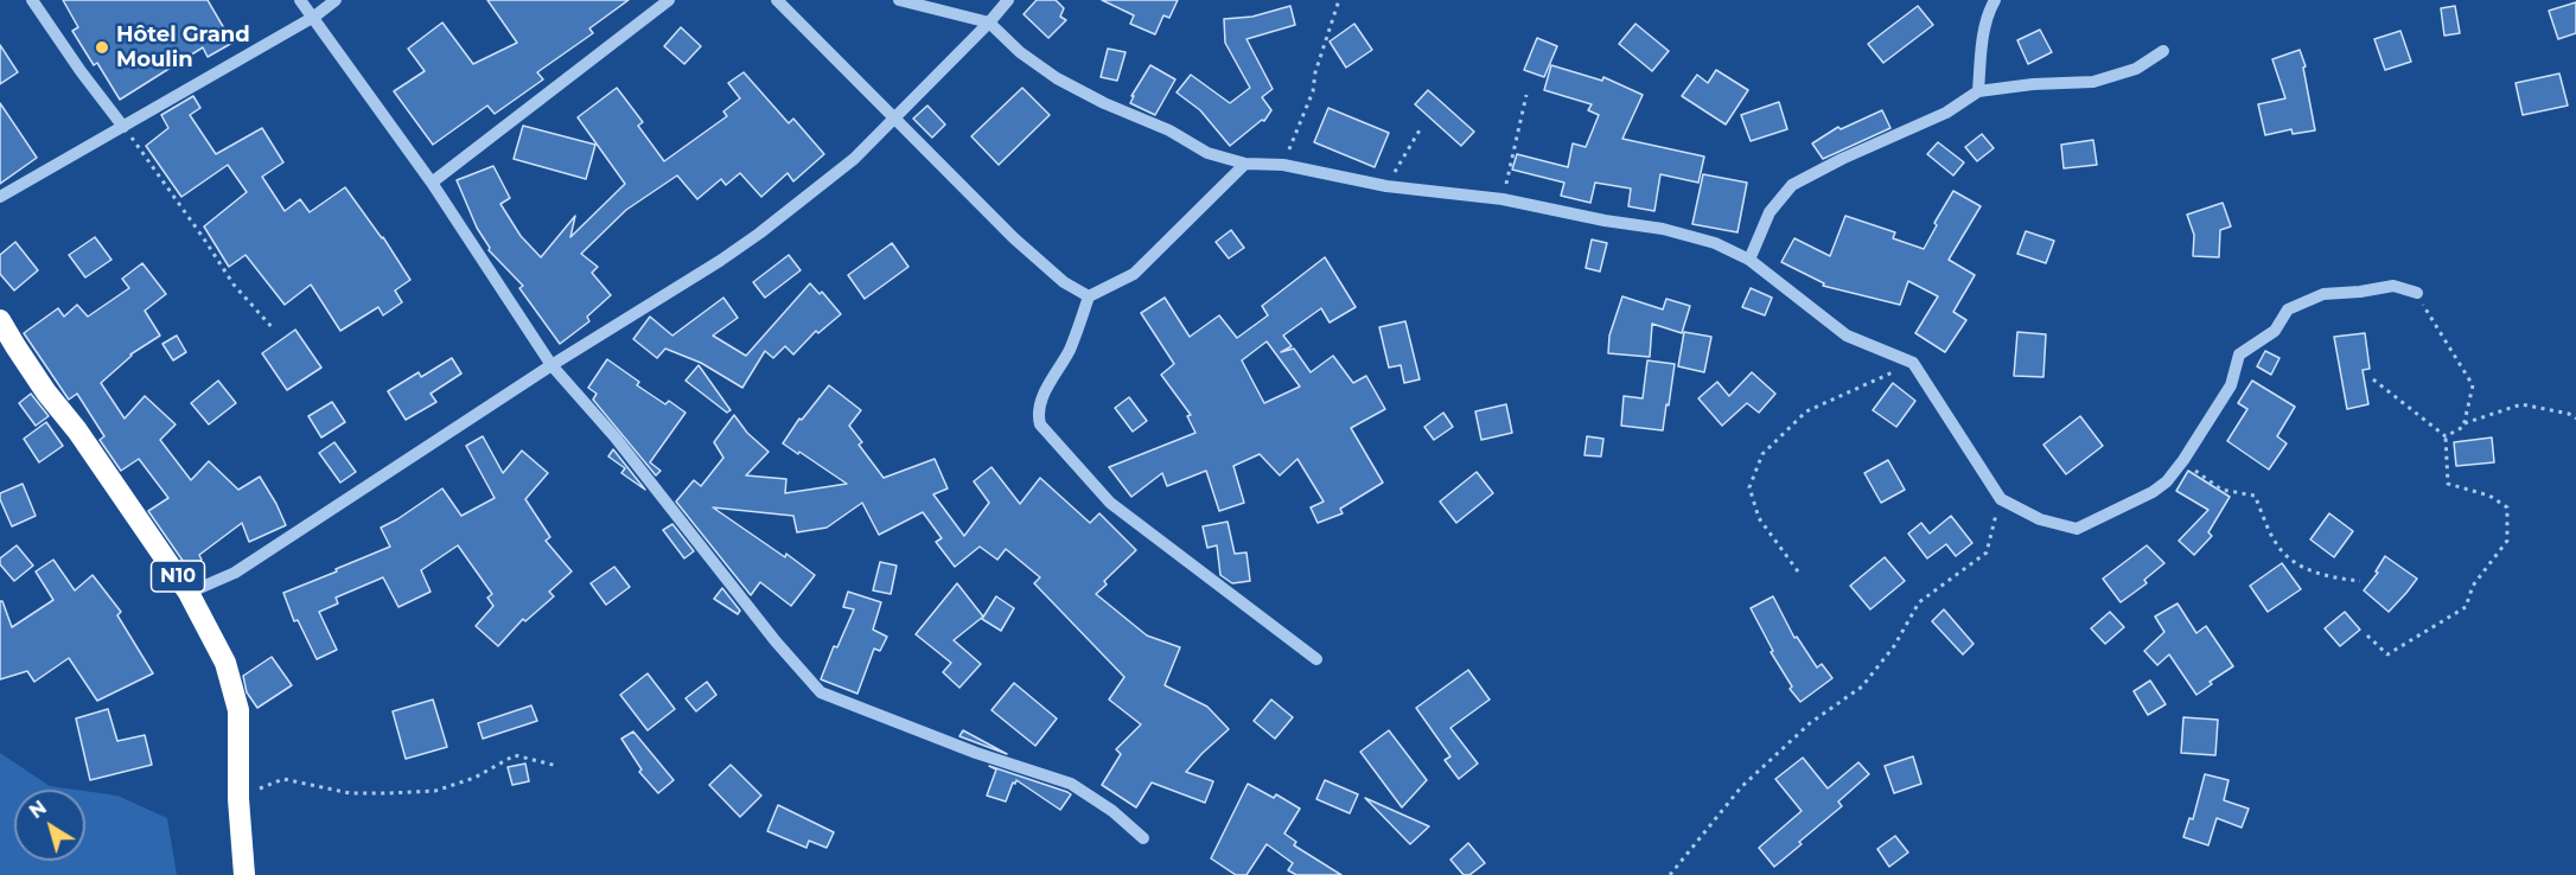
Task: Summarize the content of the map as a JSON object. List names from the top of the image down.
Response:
{
  "streets": {
    "highway": ["N10"]
  },
  "places": ["Hôtel Grand Moulin"],
  "north": "top left"
}
